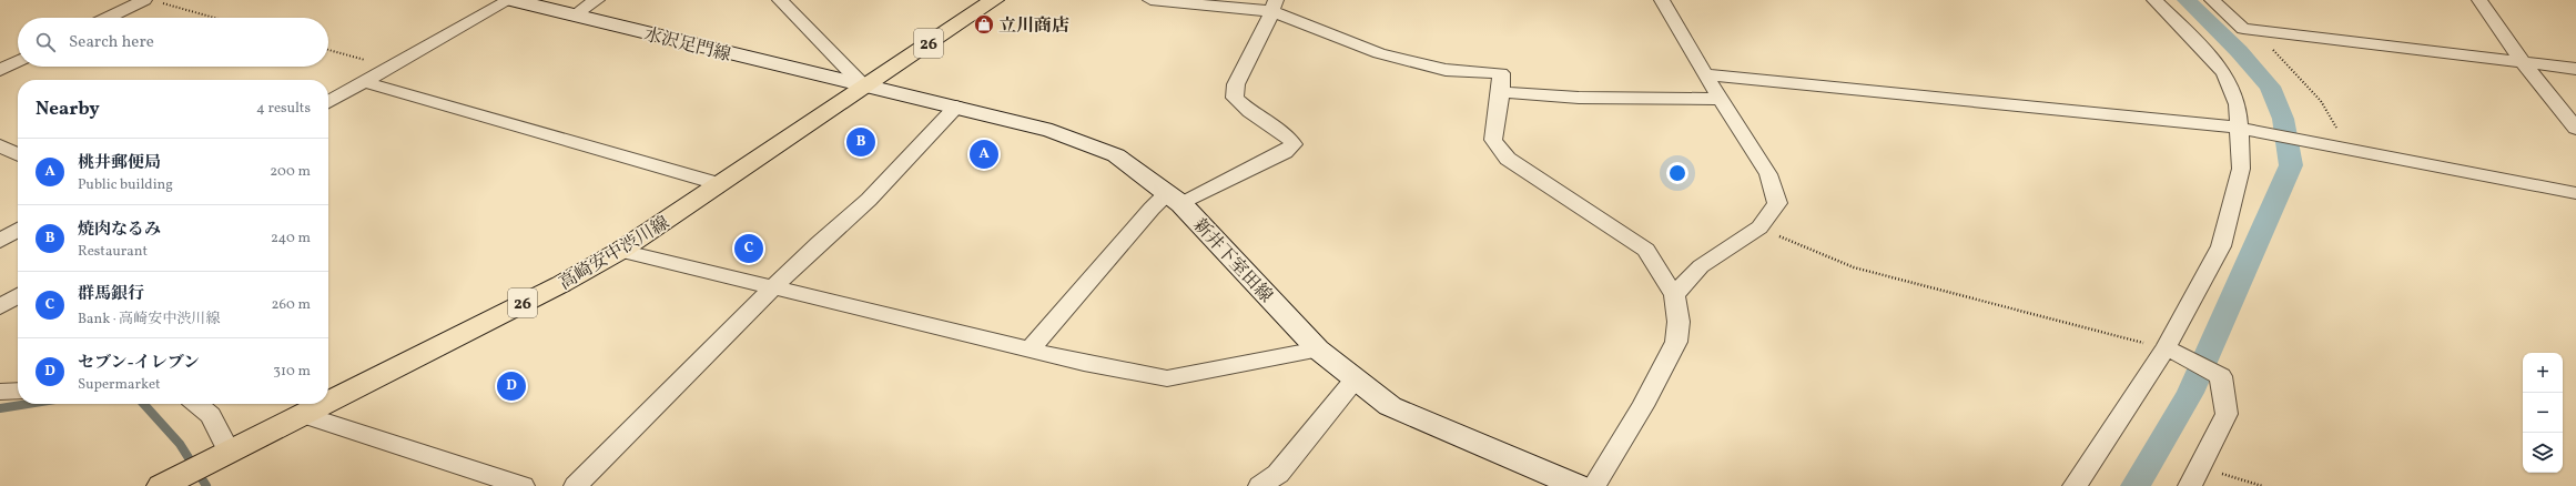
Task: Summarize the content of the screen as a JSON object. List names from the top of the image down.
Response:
{
  "streets": {
    "main road": [
      "水沢足門線",
      "26",
      "高崎安中渋川線",
      "新井下室田線"
    ]
  },
  "crossings": [
    ["水沢足門線", "高崎安中渋川線"],
    ["水沢足門線", "新井下室田線"],
    ["高崎安中渋川線", "新井下室田線"]
  ],
  "places": {
    "shop": ["立川商店"]
  },
  "page": {
    "search": "Search here",
    "heading": ["Nearby", "4 results"],
    "pins": [
      "B",
      "A",
      "C",
      "D"
    ],
    "list": [
      {
        "mark": "A",
        "name": "桃井郵便局",
        "note": "Public building",
        "value": "200 m"
      },
      {
        "mark": "B",
        "name": "焼肉なるみ",
        "note": "Restaurant",
        "value": "240 m"
      },
      {
        "mark": "C",
        "name": "群馬銀行",
        "note": "Bank · 高崎安中渋川線",
        "value": "260 m"
      },
      {
        "mark": "D",
        "name": "セブン-イレブン",
        "note": "Supermarket",
        "value": "310 m"
      }
    ],
    "map_buttons": ["+", "−"]
  }
}
